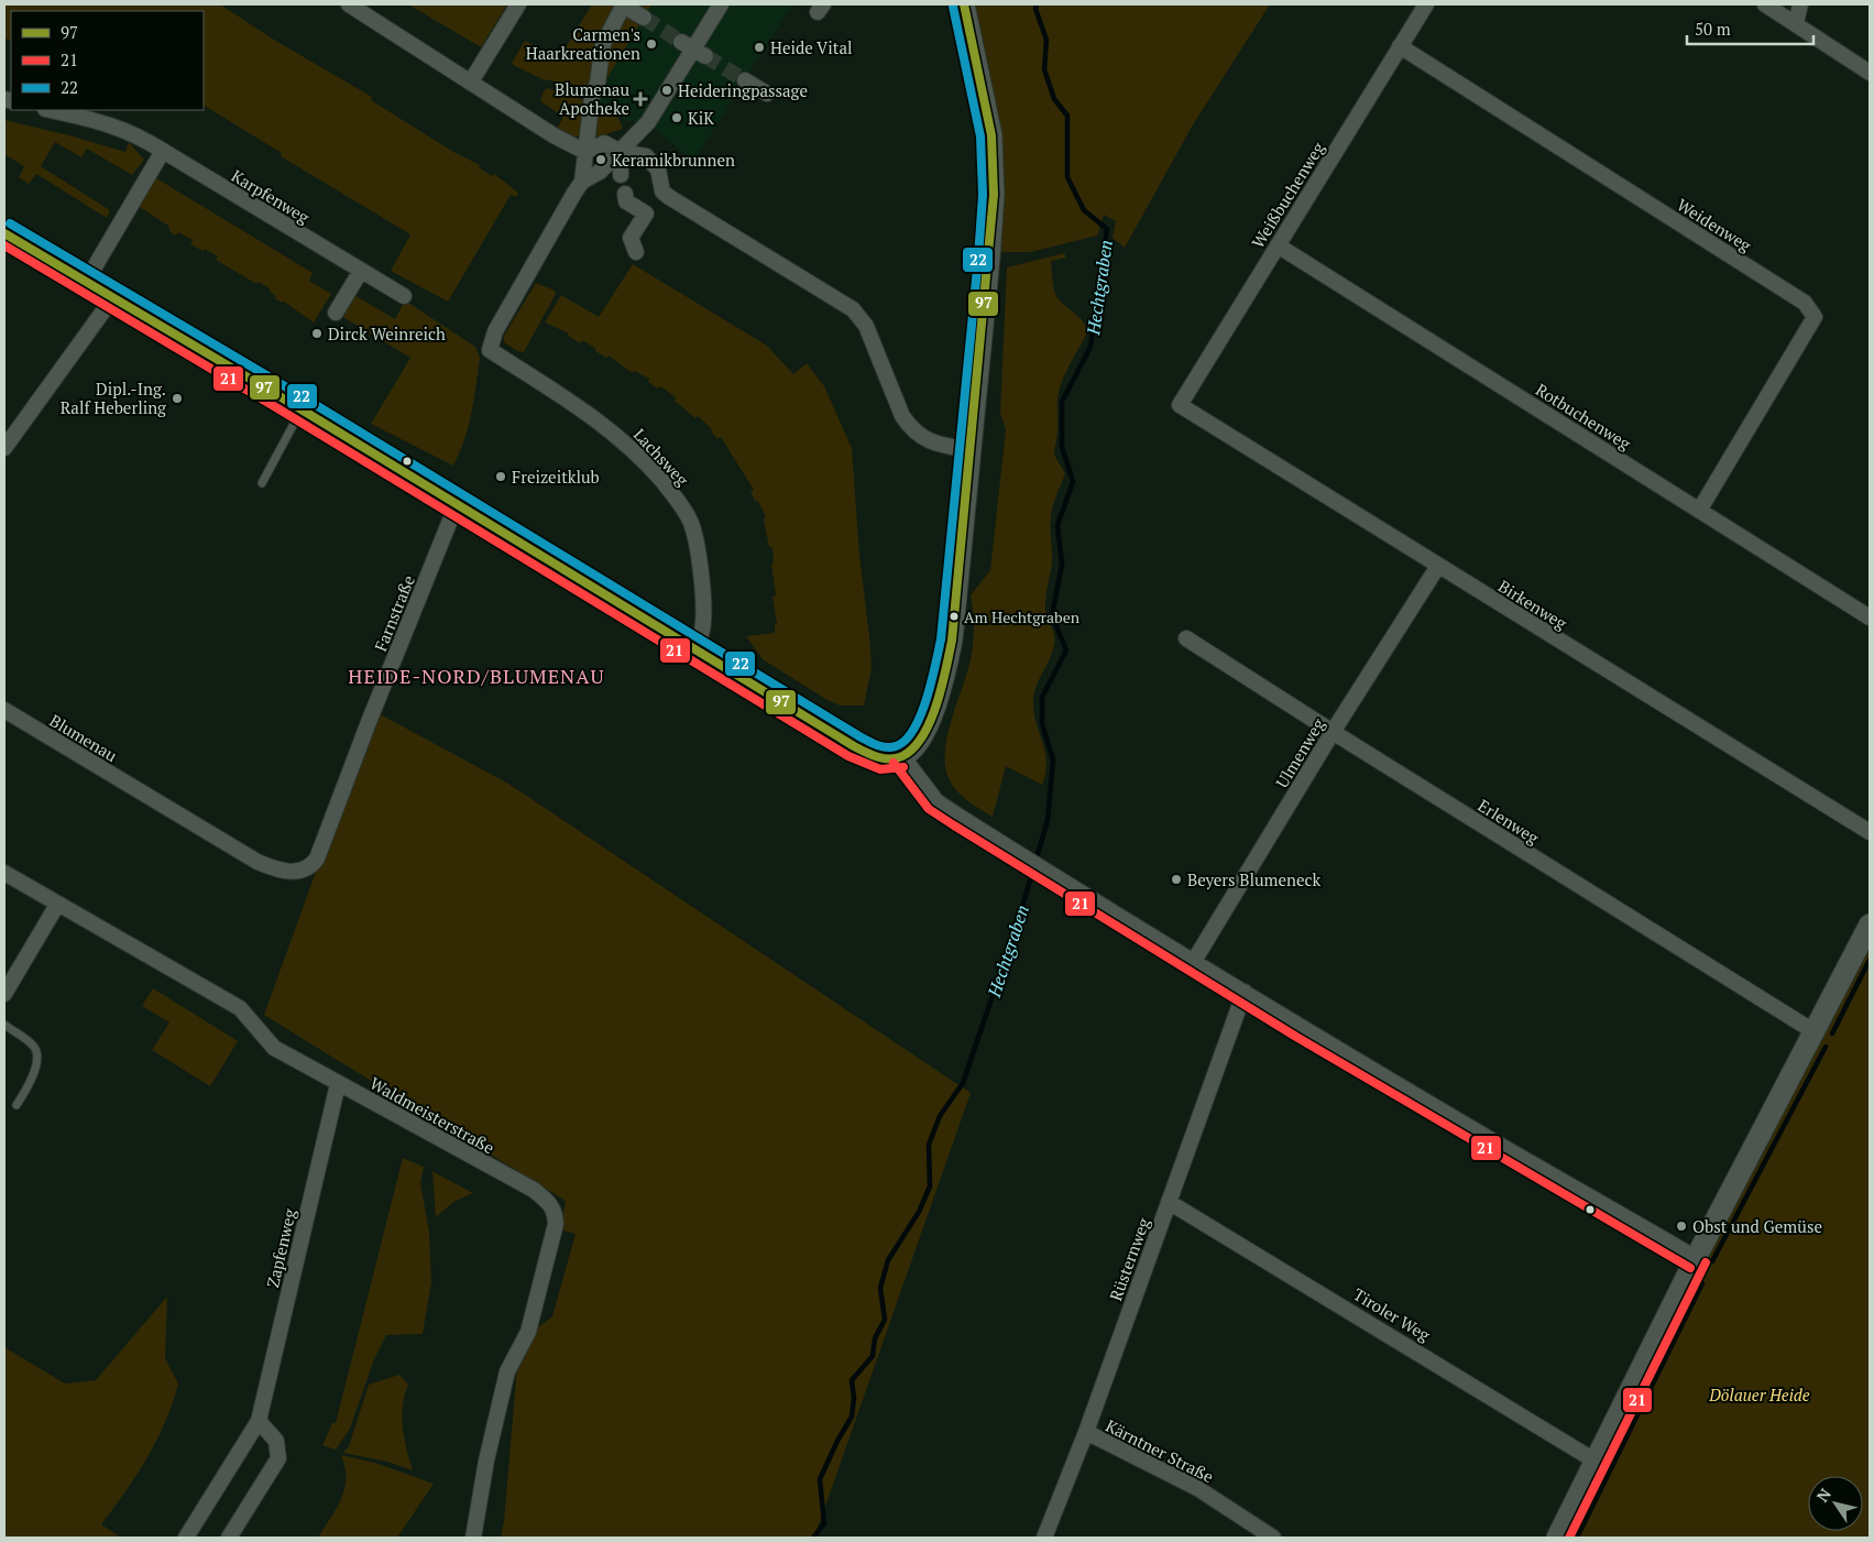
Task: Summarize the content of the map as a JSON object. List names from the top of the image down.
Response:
{
  "streets": {
    "street": [
      "Weißbuchenweg",
      "Karpfenweg",
      "Weidenweg",
      "Rotbuchenweg",
      "Lachsweg",
      "Birkenweg",
      "Farnstraße",
      "Blumenau",
      "Ulmenweg",
      "Erlenweg",
      "Waldmeisterstraße",
      "Zapfenweg",
      "Rüsternweg",
      "Tiroler Weg",
      "Kärntner Straße"
    ]
  },
  "crossings": [
    ["Weißbuchenweg", "Weidenweg"],
    ["Weißbuchenweg", "Rotbuchenweg"],
    ["Weißbuchenweg", "Birkenweg"],
    ["Weidenweg", "Rotbuchenweg"],
    ["Birkenweg", "Ulmenweg"],
    ["Farnstraße", "Blumenau"],
    ["Ulmenweg", "Erlenweg"],
    ["Waldmeisterstraße", "Zapfenweg"],
    ["Rüsternweg", "Tiroler Weg"],
    ["Rüsternweg", "Kärntner Straße"]
  ],
  "districts": ["HEIDE-NORD/BLUMENAU"],
  "water": ["Hechtgraben"],
  "parks": ["Dölauer Heide"],
  "places": {
    "other": [
      "Carmen's Haarkreationen",
      "Heide Vital",
      "Heideringpassage",
      "KiK",
      "Keramikbrunnen",
      "Dirck Weinreich",
      "Dipl.-Ing. Ralf Heberling",
      "Freizeitklub",
      "Am Hechtgraben",
      "Beyers Blumeneck",
      "Obst und Gemüse"
    ],
    "health": ["Blumenau Apotheke"]
  },
  "lines": ["transit line 97", "transit line 22", "transit line 21"],
  "legend": ["97", "21", "22"],
  "scale_bar": "50 m",
  "north": "top left"
}
